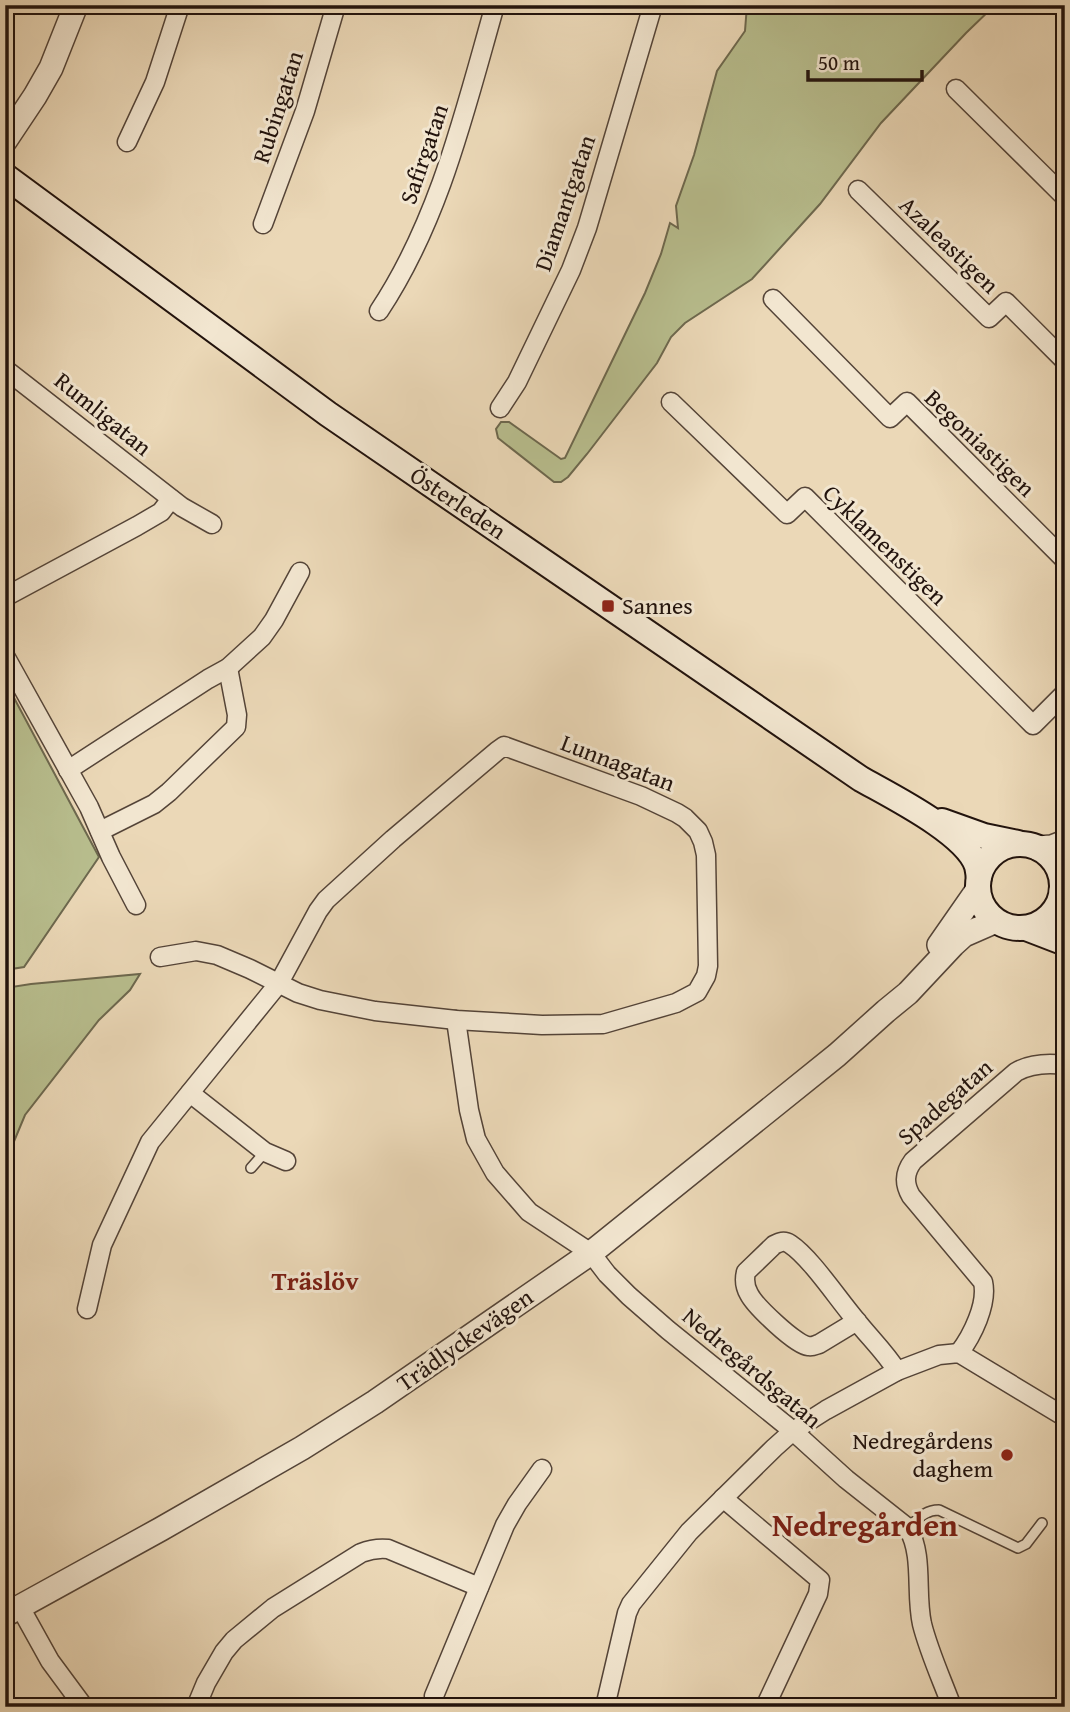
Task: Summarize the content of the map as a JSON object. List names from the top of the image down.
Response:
{
  "streets": {
    "main road": ["Österleden", "Trädlyckevägen"],
    "street": [
      "Rubingatan",
      "Safirgatan",
      "Diamantgatan",
      "Azaleastigen",
      "Rumligatan",
      "Begoniastigen",
      "Cyklamenstigen",
      "Lunnagatan",
      "Spadegatan",
      "Nedregårdsgatan"
    ]
  },
  "crossings": [
    ["Österleden", "Trädlyckevägen"],
    ["Lunnagatan", "Nedregårdsgatan"],
    ["Trädlyckevägen", "Nedregårdsgatan"]
  ],
  "districts": ["Träslöv", "Nedregården"],
  "places": {
    "transit": ["Sannes"],
    "other": ["Nedregårdens daghem"]
  },
  "scale_bar": "50 m"
}
